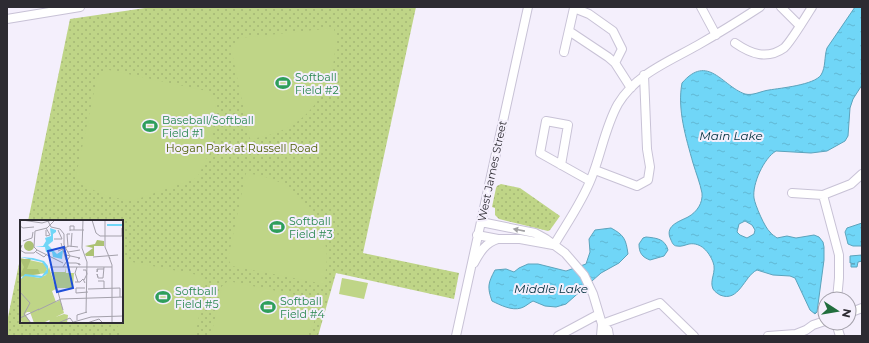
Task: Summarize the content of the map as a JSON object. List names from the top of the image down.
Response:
{
  "streets": {
    "street": ["West James Street"]
  },
  "water": ["Main Lake", "Middle Lake"],
  "parks": ["Hogan Park at Russell Road"],
  "places": {
    "sports": [
      "Softball Field #2",
      "Baseball/Softball Field #1",
      "Softball Field #3",
      "Softball Field #5",
      "Softball Field #4"
    ]
  },
  "north": "right"
}
